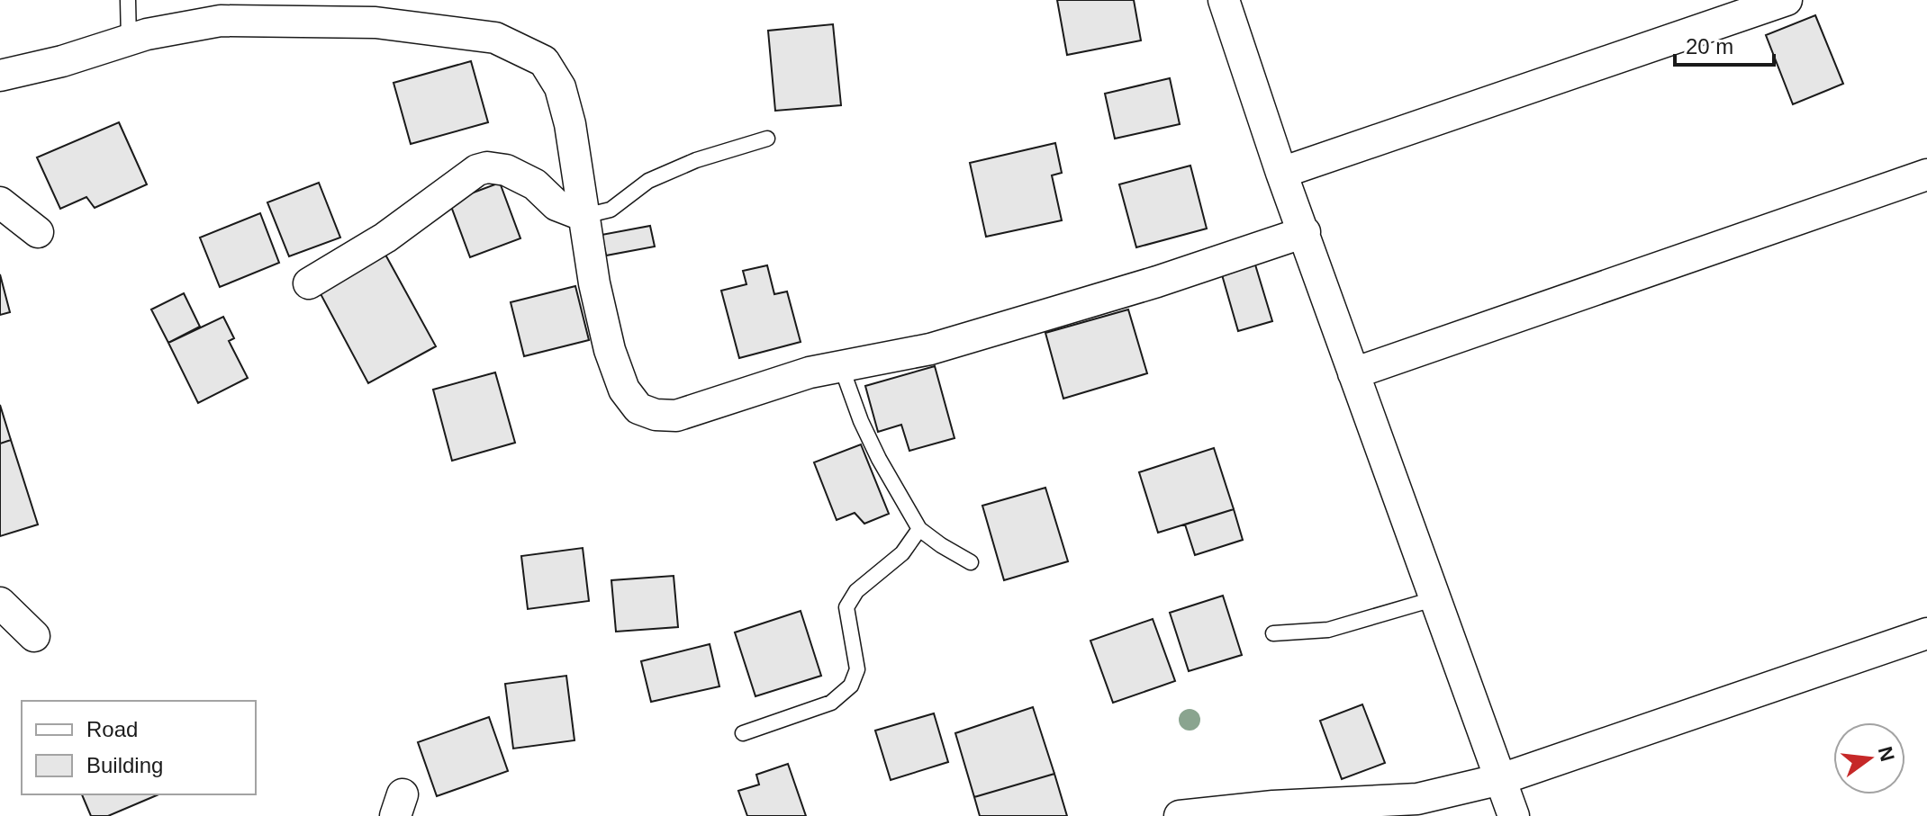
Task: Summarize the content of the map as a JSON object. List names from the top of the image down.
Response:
{
  "legend": ["Road", "Building"],
  "scale_bar": "20 m",
  "north": "right"
}
